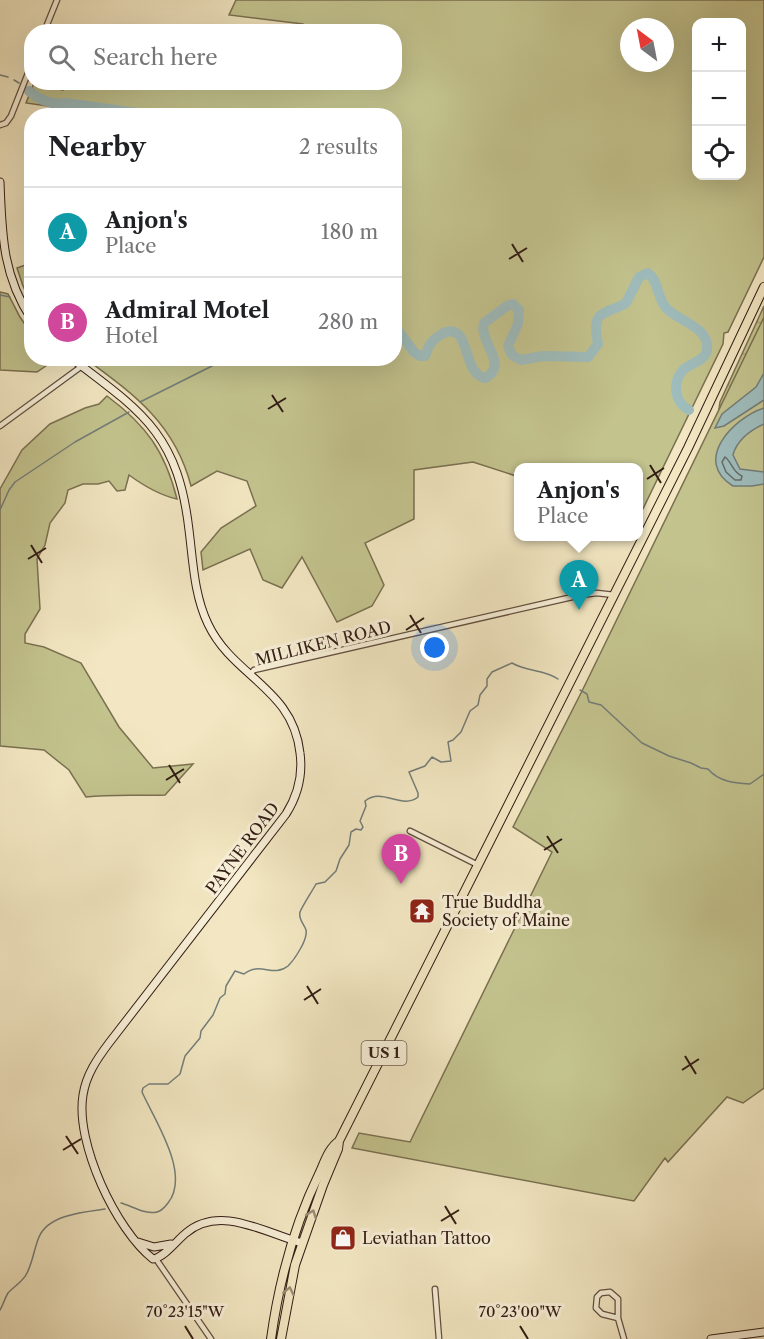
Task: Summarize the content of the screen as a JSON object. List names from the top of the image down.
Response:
{
  "streets": {
    "main road": ["PAYNE ROAD", "US 1"],
    "street": ["MILLIKEN ROAD"]
  },
  "crossings": [
    ["MILLIKEN ROAD", "PAYNE ROAD"],
    ["MILLIKEN ROAD", "US 1"]
  ],
  "places": {
    "temple": ["True Buddha Society of Maine"],
    "shop": ["Leviathan Tattoo"]
  },
  "north": "top left",
  "page": {
    "map_buttons": ["+", "−"],
    "search": "Search here",
    "heading": ["Nearby", "2 results"],
    "list": [
      {
        "mark": "A",
        "name": "Anjon's",
        "note": "Place",
        "value": "180 m"
      },
      {
        "mark": "B",
        "name": "Admiral Motel",
        "note": "Hotel",
        "value": "280 m"
      }
    ],
    "popup": ["Anjon's", "Place"],
    "pins": ["A", "B"]
  },
  "coordinates": ["70°23'15\"W", "70°23'00\"W"]
}
